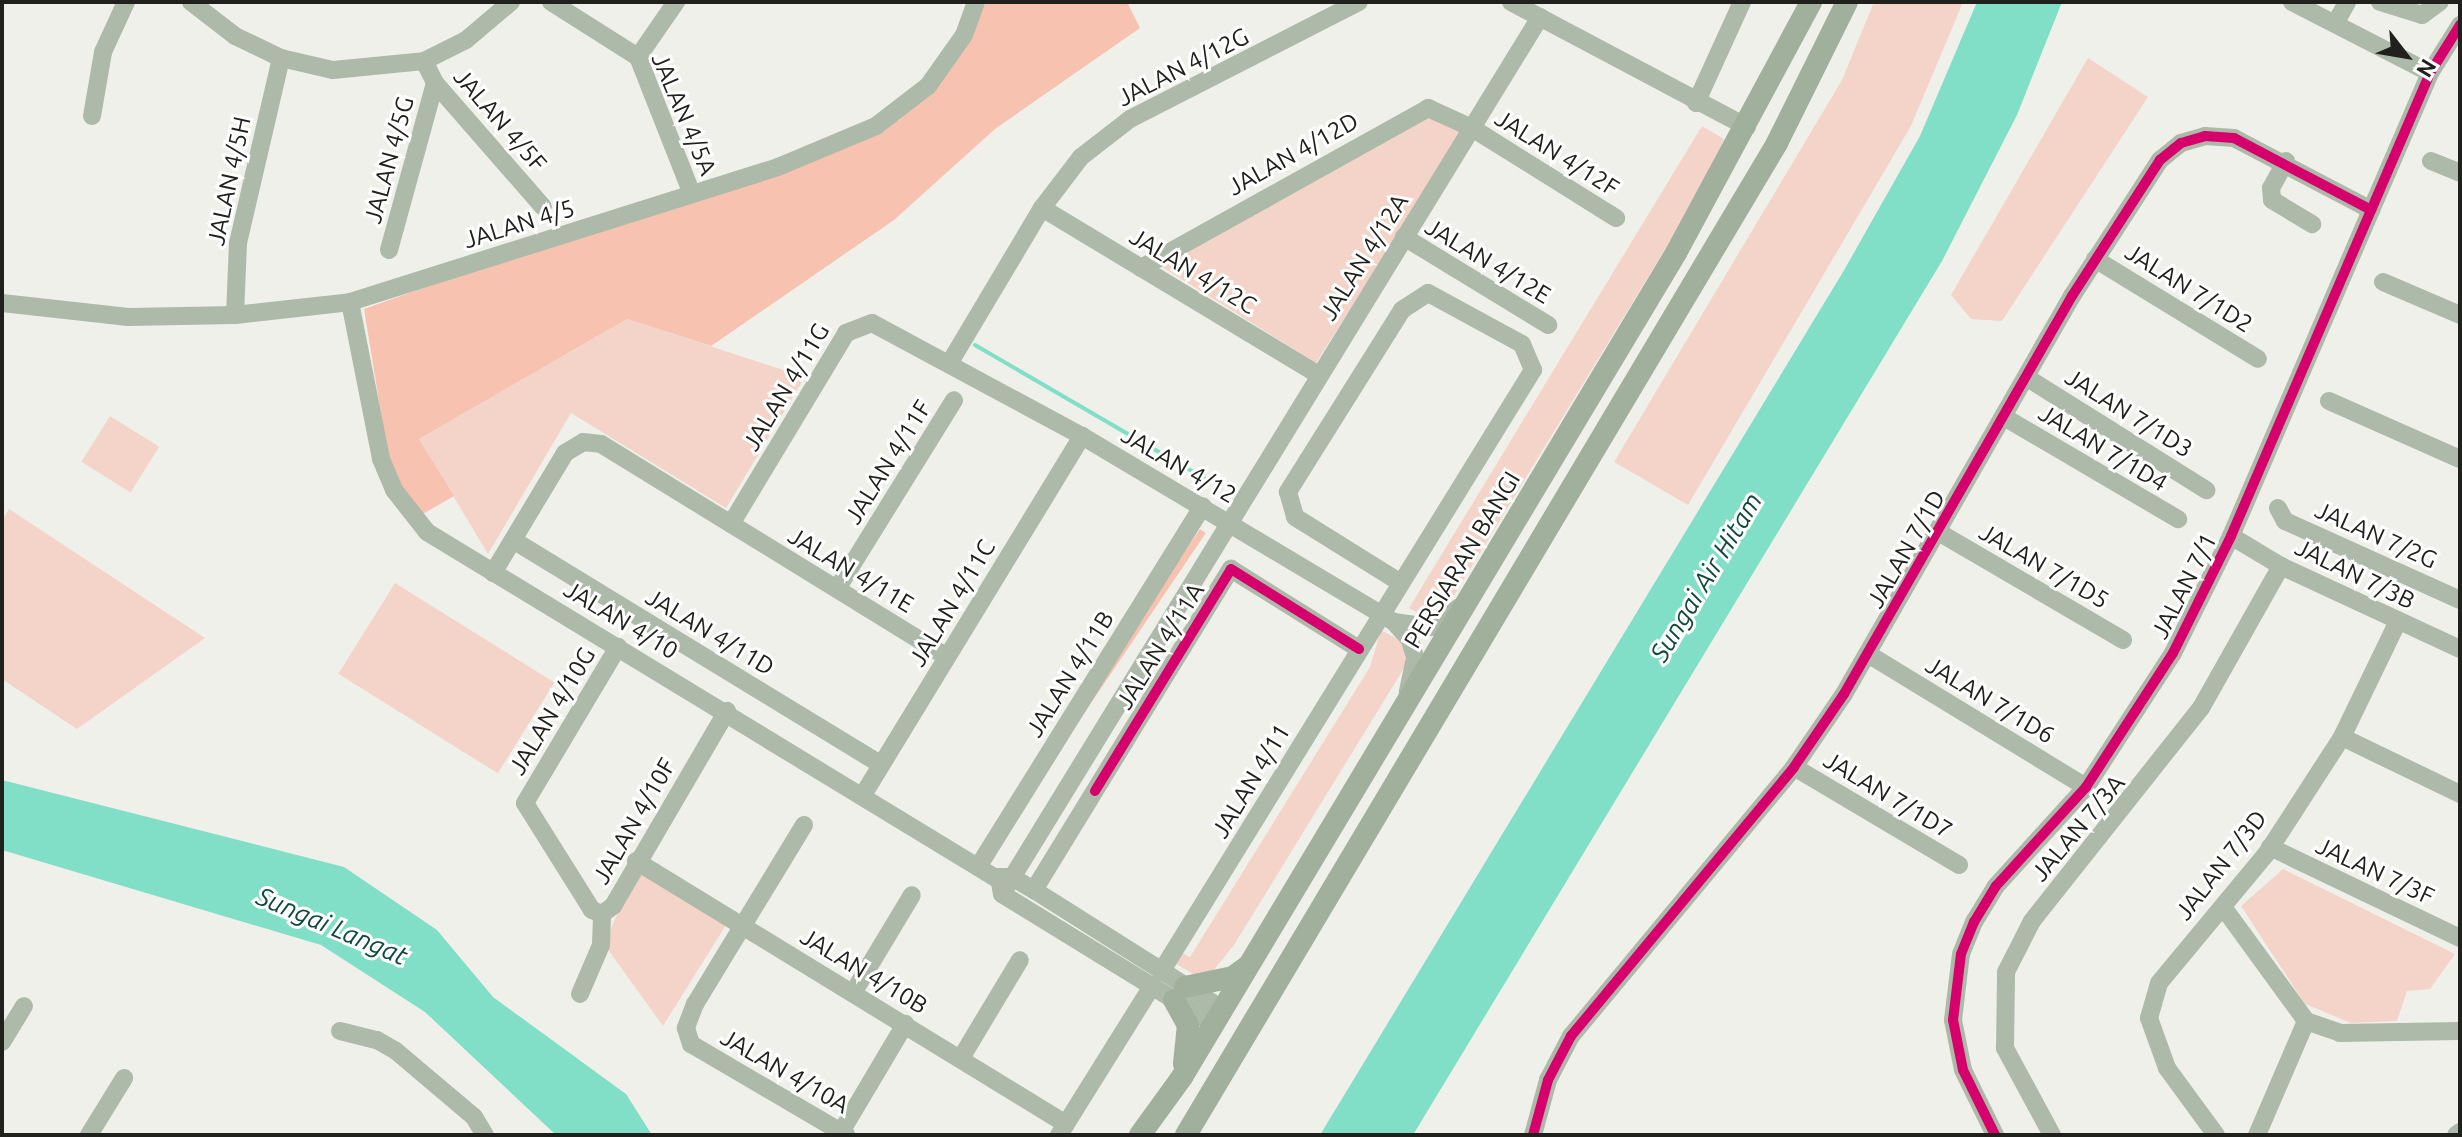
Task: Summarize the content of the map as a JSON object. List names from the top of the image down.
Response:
{
  "streets": {
    "main road": ["PERSIARAN BANGI"],
    "street": [
      "JALAN 4/12G",
      "JALAN 4/5A",
      "JALAN 4/5F",
      "JALAN 4/12F",
      "JALAN 4/12D",
      "JALAN 4/5G",
      "JALAN 4/5H",
      "JALAN 4/5",
      "JALAN 4/12A",
      "JALAN 4/12E",
      "JALAN 4/12C",
      "JALAN 7/1D2",
      "JALAN 4/11G",
      "JALAN 7/1D3",
      "JALAN 7/1D4",
      "JALAN 4/11F",
      "JALAN 4/12",
      "JALAN 7/2G",
      "JALAN 7/1D",
      "JALAN 7/1D5",
      "JALAN 4/11E",
      "JALAN 7/3B",
      "JALAN 7/1",
      "JALAN 4/11C",
      "JALAN 4/10",
      "JALAN 4/11D",
      "JALAN 4/11A",
      "JALAN 4/11B",
      "JALAN 7/1D6",
      "JALAN 4/10G",
      "JALAN 4/11",
      "JALAN 7/1D7",
      "JALAN 4/10F",
      "JALAN 7/3A",
      "JALAN 7/3D",
      "JALAN 7/3F",
      "JALAN 4/10B",
      "JALAN 4/10A"
    ]
  },
  "crossings": [
    ["JALAN 4/12G", "JALAN 4/12C"],
    ["JALAN 4/12G", "JALAN 4/11G"],
    ["JALAN 4/12G", "JALAN 4/12"],
    ["JALAN 4/5A", "JALAN 4/5"],
    ["JALAN 4/5F", "JALAN 4/5G"],
    ["JALAN 4/12F", "JALAN 4/12D"],
    ["JALAN 4/12F", "JALAN 4/12A"],
    ["JALAN 4/12D", "JALAN 4/12A"],
    ["JALAN 4/12D", "JALAN 4/12C"],
    ["JALAN 4/5H", "JALAN 4/5"],
    ["JALAN 4/5", "JALAN 4/10"],
    ["JALAN 4/12A", "JALAN 4/12E"],
    ["JALAN 4/12A", "JALAN 4/12C"],
    ["JALAN 4/12A", "JALAN 4/12"],
    ["JALAN 4/12A", "JALAN 4/11A"],
    ["JALAN 7/1D2", "JALAN 7/1D"],
    ["JALAN 4/11G", "JALAN 4/12"],
    ["JALAN 4/11G", "JALAN 4/11E"],
    ["JALAN 7/1D3", "JALAN 7/1D"],
    ["JALAN 7/1D4", "JALAN 7/1D"],
    ["JALAN 4/11F", "JALAN 4/11E"],
    ["JALAN 4/12", "PERSIARAN BANGI"],
    ["JALAN 4/12", "JALAN 4/11C"],
    ["JALAN 4/12", "JALAN 4/11A"],
    ["JALAN 4/12", "JALAN 4/11B"],
    ["JALAN 4/12", "JALAN 4/11"],
    ["JALAN 7/1D", "JALAN 7/1D5"],
    ["JALAN 7/1D", "JALAN 7/1"],
    ["JALAN 7/1D", "JALAN 7/1D6"],
    ["JALAN 7/1D", "JALAN 7/1D7"],
    ["PERSIARAN BANGI", "JALAN 4/10"],
    ["JALAN 4/11E", "JALAN 4/11C"],
    ["JALAN 7/3B", "JALAN 7/1"],
    ["JALAN 7/3B", "JALAN 7/3A"],
    ["JALAN 7/3B", "JALAN 7/3D"],
    ["JALAN 7/1", "JALAN 7/1D6"],
    ["JALAN 4/11C", "JALAN 4/10"],
    ["JALAN 4/11C", "JALAN 4/11D"],
    ["JALAN 4/10", "JALAN 4/11A"],
    ["JALAN 4/10", "JALAN 4/11B"],
    ["JALAN 4/10", "JALAN 4/10G"],
    ["JALAN 4/10", "JALAN 4/11"],
    ["JALAN 4/10", "JALAN 4/10F"],
    ["JALAN 4/11A", "JALAN 4/11"],
    ["JALAN 4/10G", "JALAN 4/10F"],
    ["JALAN 4/10F", "JALAN 4/10B"],
    ["JALAN 7/3D", "JALAN 7/3F"],
    ["JALAN 4/10B", "JALAN 4/10A"]
  ],
  "water": ["Sungai Air Hitam", "Sungai Langat"],
  "north": "bottom right"
}
